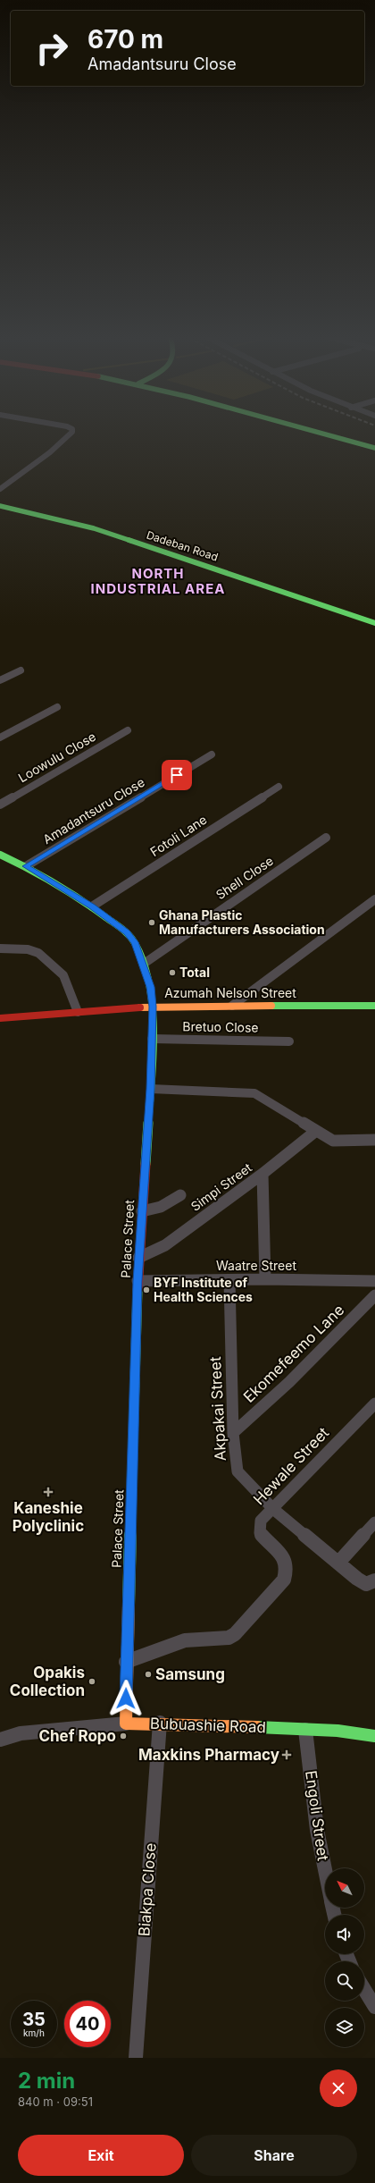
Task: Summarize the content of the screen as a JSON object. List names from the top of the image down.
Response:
{
  "streets": {
    "street": [
      "Dadeban Road",
      "Loowulu Close",
      "Amadantsuru Close",
      "Fotoli Lane",
      "Shell Close",
      "Azumah Nelson Street",
      "Bretuo Close",
      "Simpi Street",
      "Palace Street",
      "Waatre Street",
      "Ekomefeemo Lane",
      "Akpakai Street",
      "Hewale Street",
      "Bubuashie Road",
      "Engoli Street",
      "Biakpa Close"
    ]
  },
  "crossings": [
    ["Amadantsuru Close", "Palace Street"],
    ["Fotoli Lane", "Palace Street"],
    ["Shell Close", "Palace Street"],
    ["Azumah Nelson Street", "Palace Street"],
    ["Bretuo Close", "Palace Street"],
    ["Simpi Street", "Palace Street"],
    ["Palace Street", "Waatre Street"],
    ["Palace Street", "Hewale Street"],
    ["Palace Street", "Bubuashie Road"],
    ["Waatre Street", "Akpakai Street"],
    ["Ekomefeemo Lane", "Akpakai Street"],
    ["Akpakai Street", "Hewale Street"],
    ["Bubuashie Road", "Engoli Street"],
    ["Bubuashie Road", "Biakpa Close"]
  ],
  "districts": ["NORTH INDUSTRIAL AREA"],
  "places": {
    "other": [
      "Ghana Plastic Manufacturers Association",
      "Total",
      "BYF Institute of Health Sciences",
      "Samsung",
      "Opakis Collection",
      "Chef Ropo"
    ],
    "health": ["Kaneshie Polyclinic", "Maxkins Pharmacy"]
  },
  "north": "top left",
  "page": {
    "turn": ["670 m", "Amadantsuru Close"],
    "speed": "35 km/h",
    "limit": "40",
    "heading": ["2 min", "840 m · 09:51"],
    "buttons": ["Exit", "Share"]
  }
}
